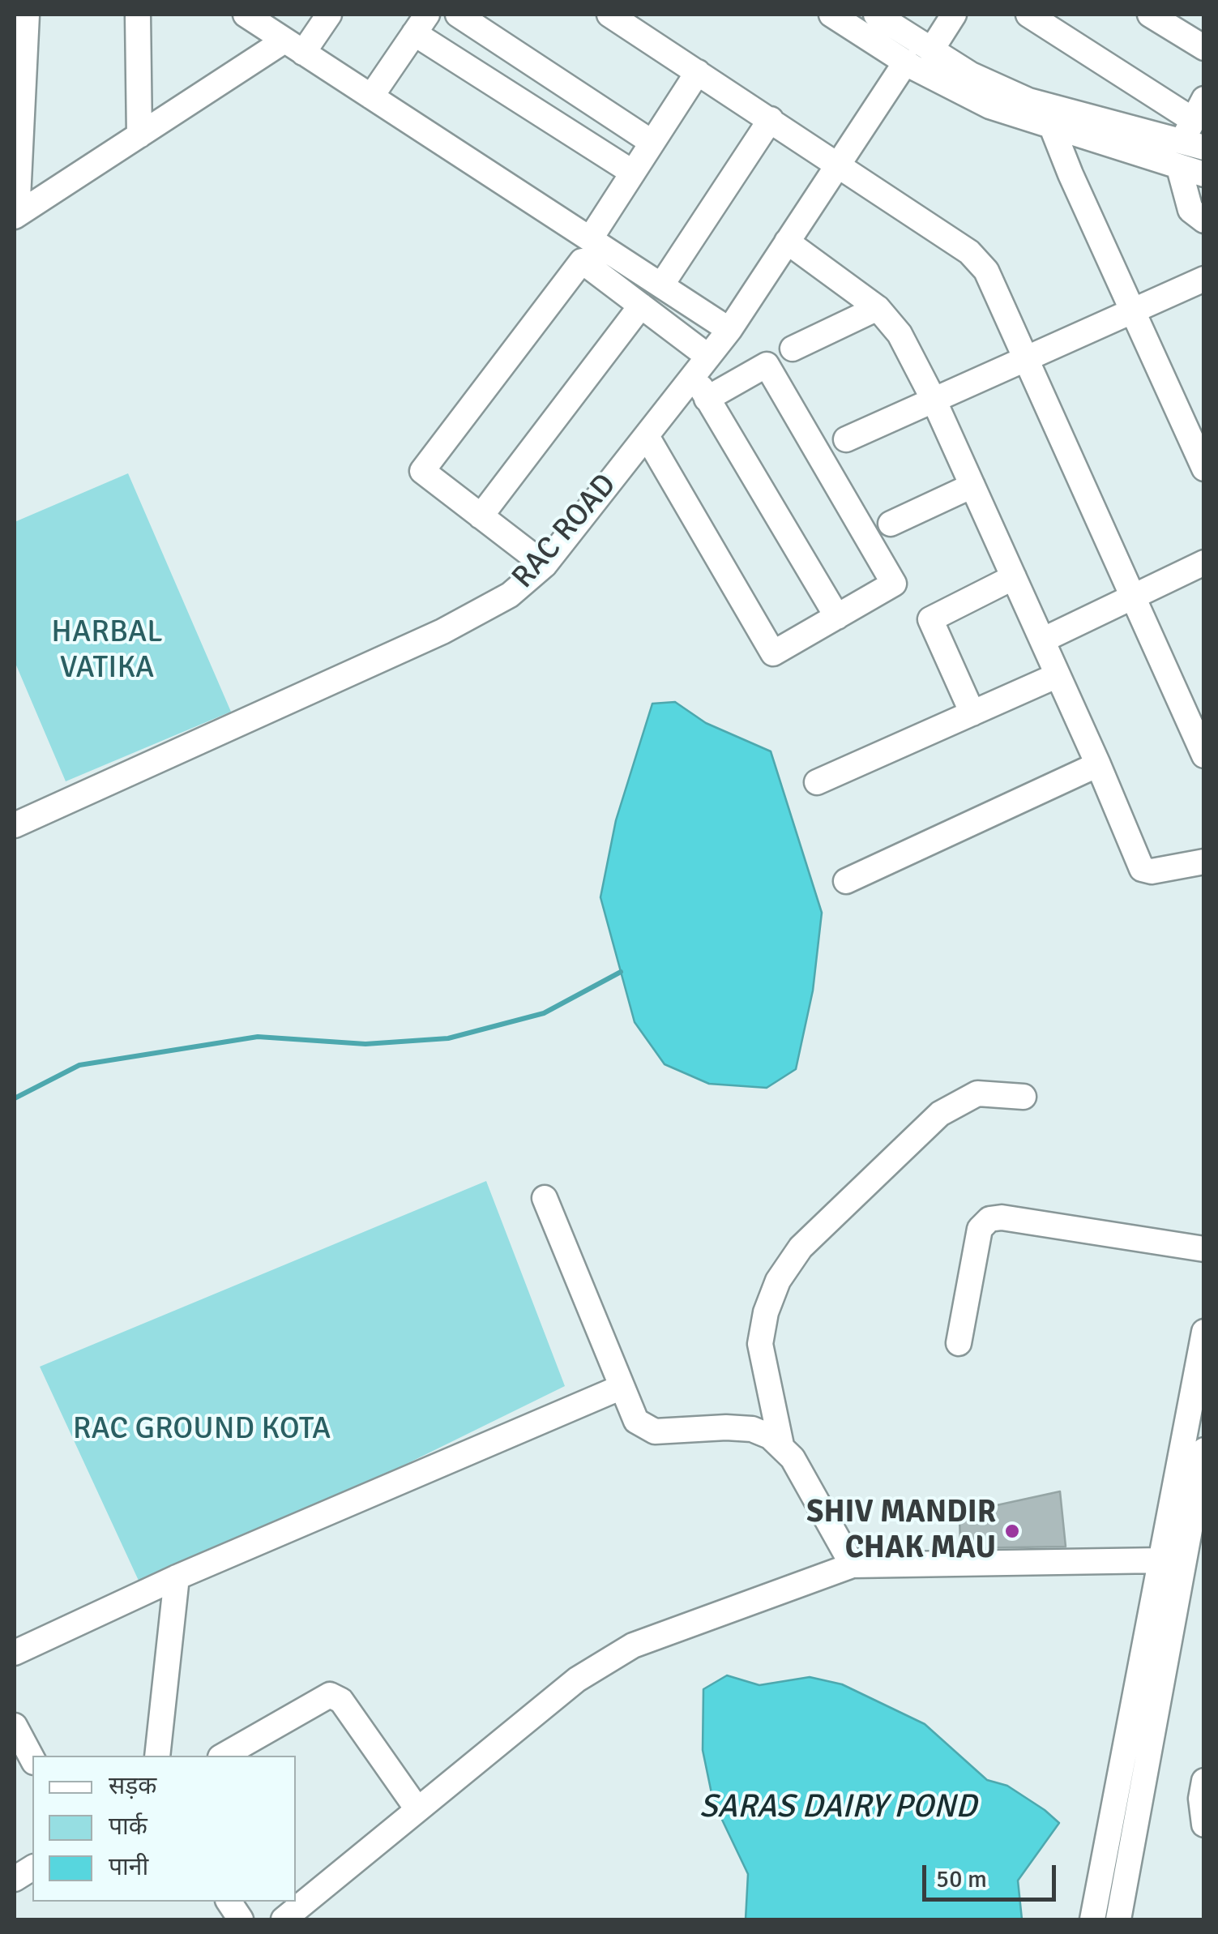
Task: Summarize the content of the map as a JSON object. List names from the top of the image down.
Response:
{
  "streets": {
    "street": ["RAC ROAD"]
  },
  "water": ["SARAS DAIRY POND"],
  "parks": ["HARBAL VATIKA", "RAC GROUND KOTA"],
  "places": ["SHIV MANDIR CHAK MAU"],
  "legend": ["सड़क", "पार्क", "पानी"],
  "scale_bar": "50 m"
}
